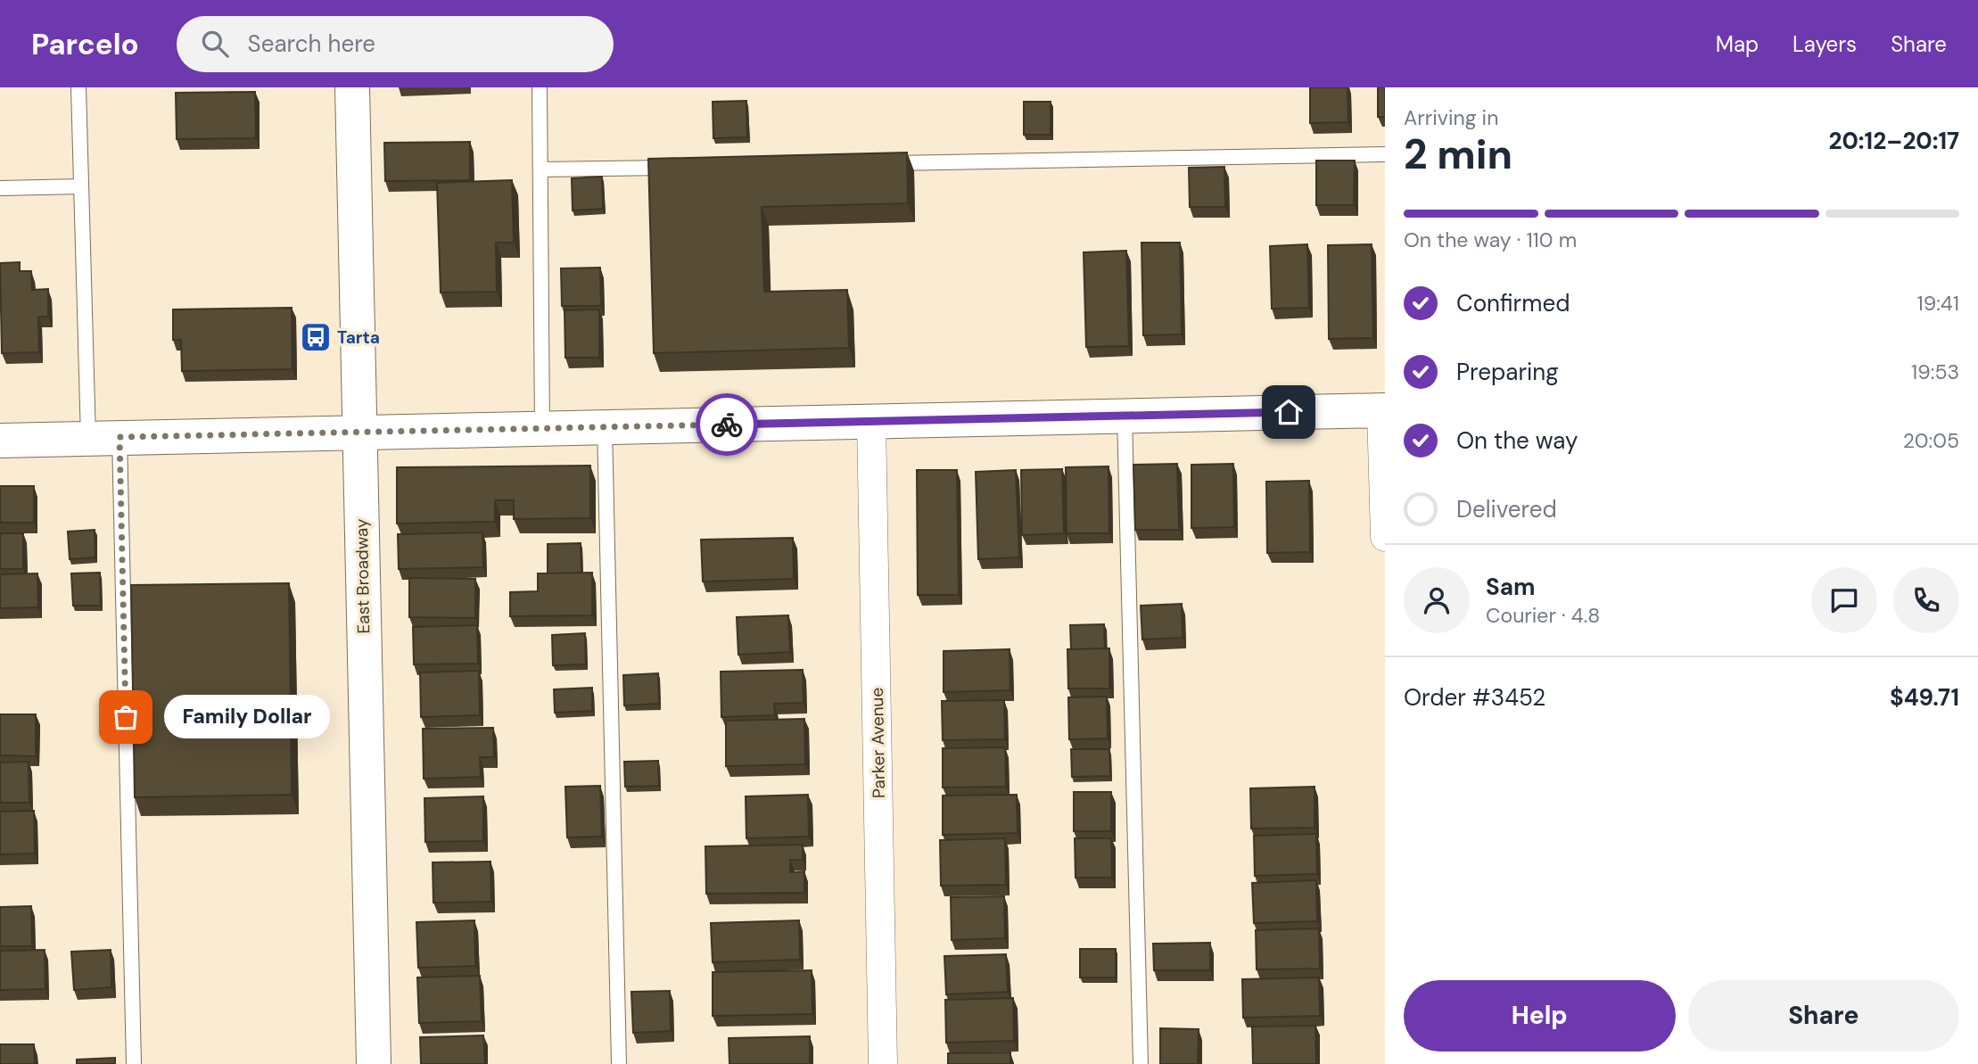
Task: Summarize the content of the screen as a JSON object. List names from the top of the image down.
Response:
{
  "streets": {
    "street": ["East Broadway", "Parker Avenue"]
  },
  "places": {
    "bus stop": ["Tarta"],
    "other": ["Family Dollar"]
  },
  "page": {
    "header": "Parcelo",
    "search": "Search here",
    "nav": ["Map", "Layers", "Share"],
    "heading": ["2 min", "Arriving in", "20:12–20:17"],
    "panel": [
      "Sam",
      "Courier · 4.8",
      "Order #3452",
      "$49.71"
    ],
    "bar": "On the way · 110 m",
    "list": [
      ["Confirmed", "19:41"],
      ["Preparing", "19:53"],
      ["On the way", "20:05"],
      "Delivered"
    ],
    "bubble": "Family Dollar",
    "buttons": ["Help", "Share"]
  }
}
